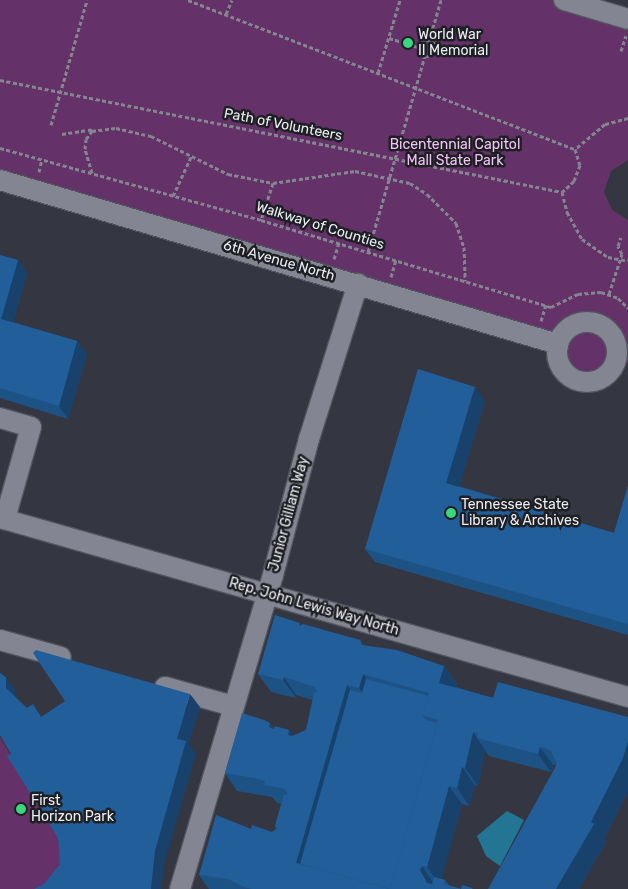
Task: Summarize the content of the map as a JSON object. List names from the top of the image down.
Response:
{
  "streets": {
    "street": ["6th Avenue North", "Junior Gilliam Way", "Rep. John Lewis Way North"],
    "path": ["Path of Volunteers", "Walkway of Counties"]
  },
  "crossings": [
    ["6th Avenue North", "Junior Gilliam Way"],
    ["Junior Gilliam Way", "Rep. John Lewis Way North"]
  ],
  "parks": ["Bicentennial Capitol Mall State Park"],
  "places": ["World War II Memorial", "Tennessee State Library & Archives", "First Horizon Park"]
}
